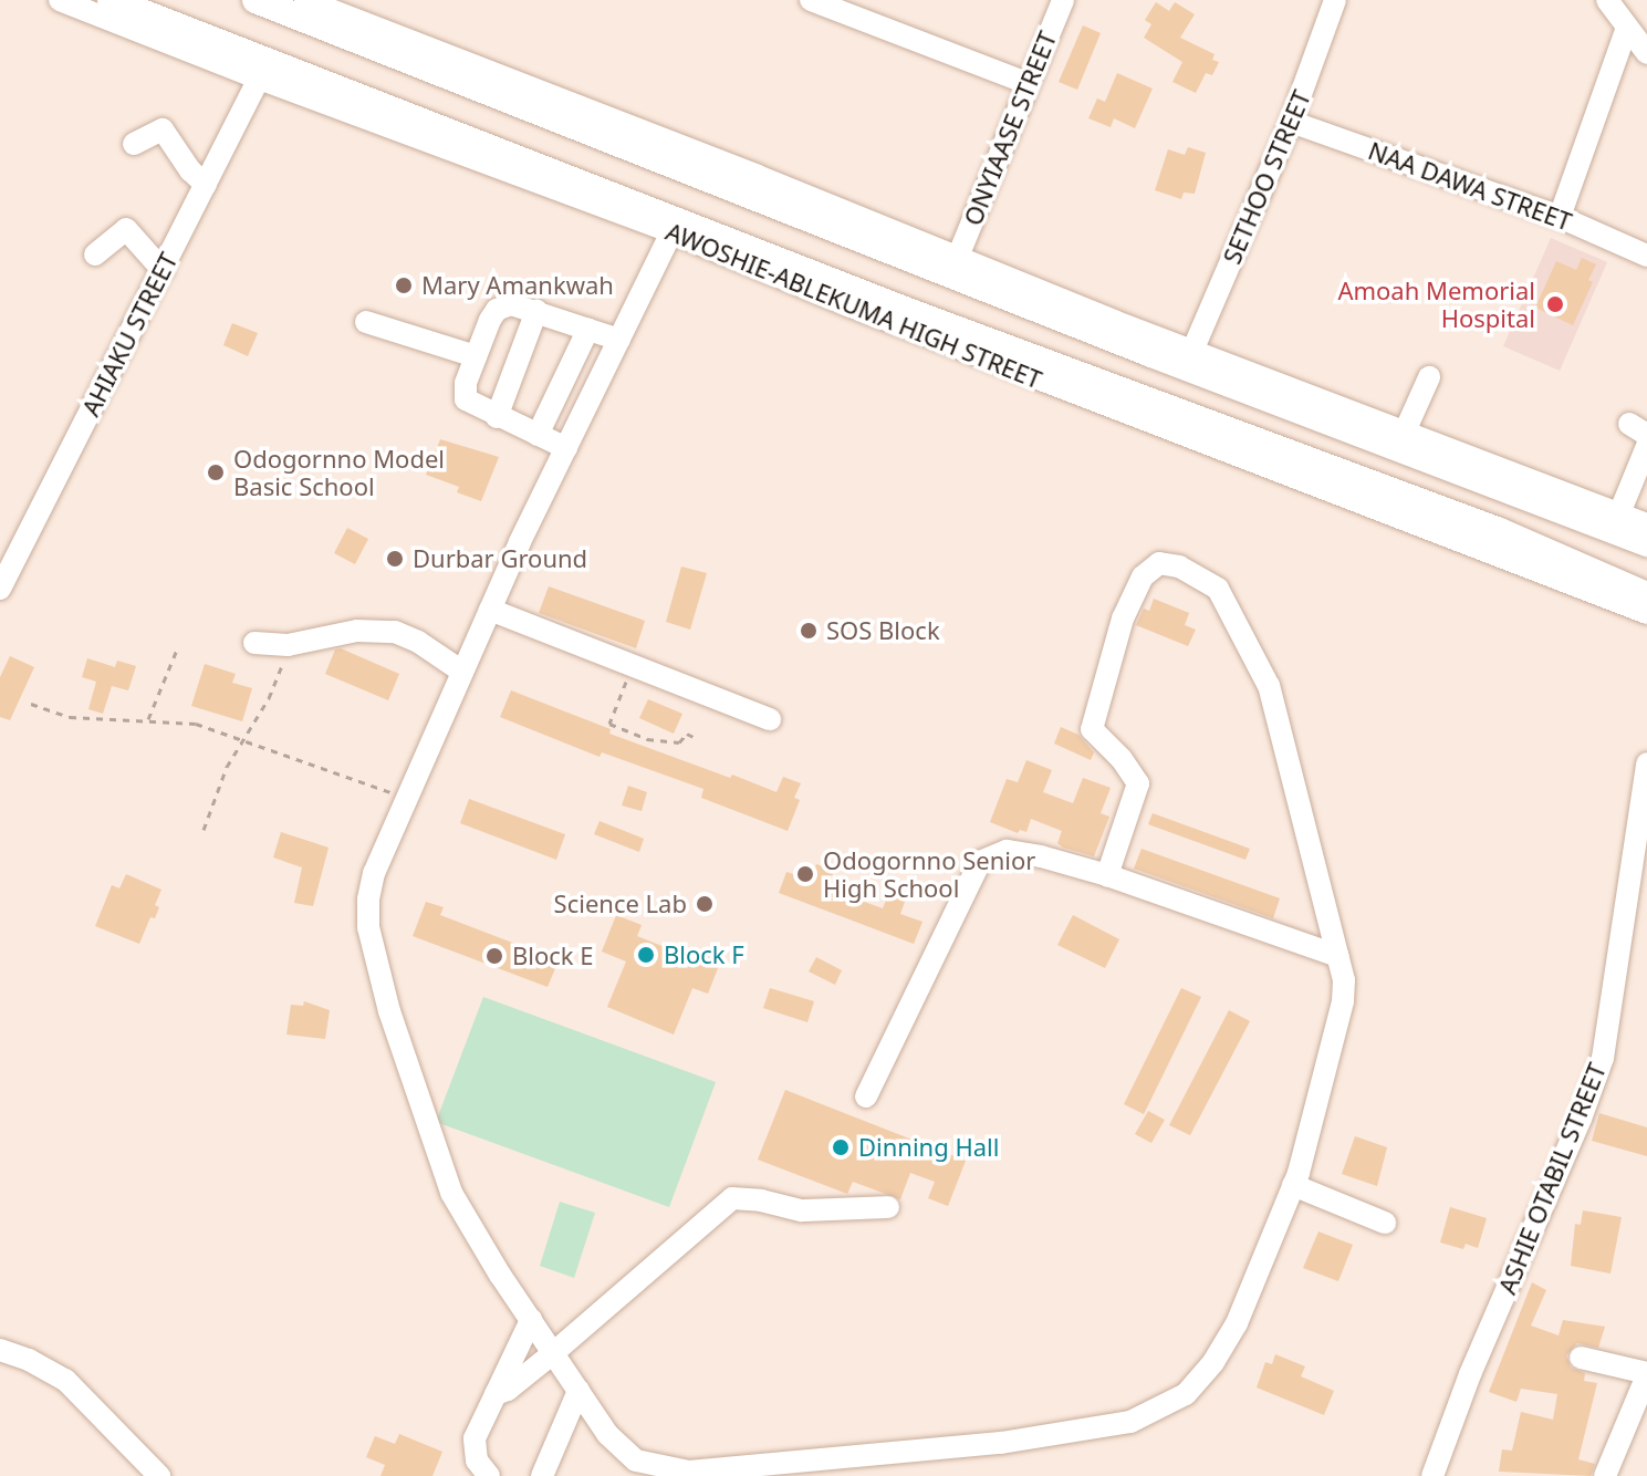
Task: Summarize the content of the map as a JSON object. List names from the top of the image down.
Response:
{
  "streets": {
    "main road": ["AWOSHIE-ABLEKUMA HIGH STREET"],
    "street": [
      "ONYIAASE STREET",
      "SETHOO STREET",
      "NAA DAWA STREET",
      "AHIAKU STREET",
      "ASHIE OTABIL STREET"
    ]
  },
  "crossings": [
    ["SETHOO STREET", "NAA DAWA STREET"],
    ["AWOSHIE-ABLEKUMA HIGH STREET", "AHIAKU STREET"]
  ],
  "places": [
    "Mary Amankwah",
    "Amoah Memorial Hospital",
    "Odogornno Model Basic School",
    "Durbar Ground",
    "SOS Block",
    "Odogornno Senior High School",
    "Science Lab",
    "Block F",
    "Block E",
    "Dinning Hall"
  ]
}
